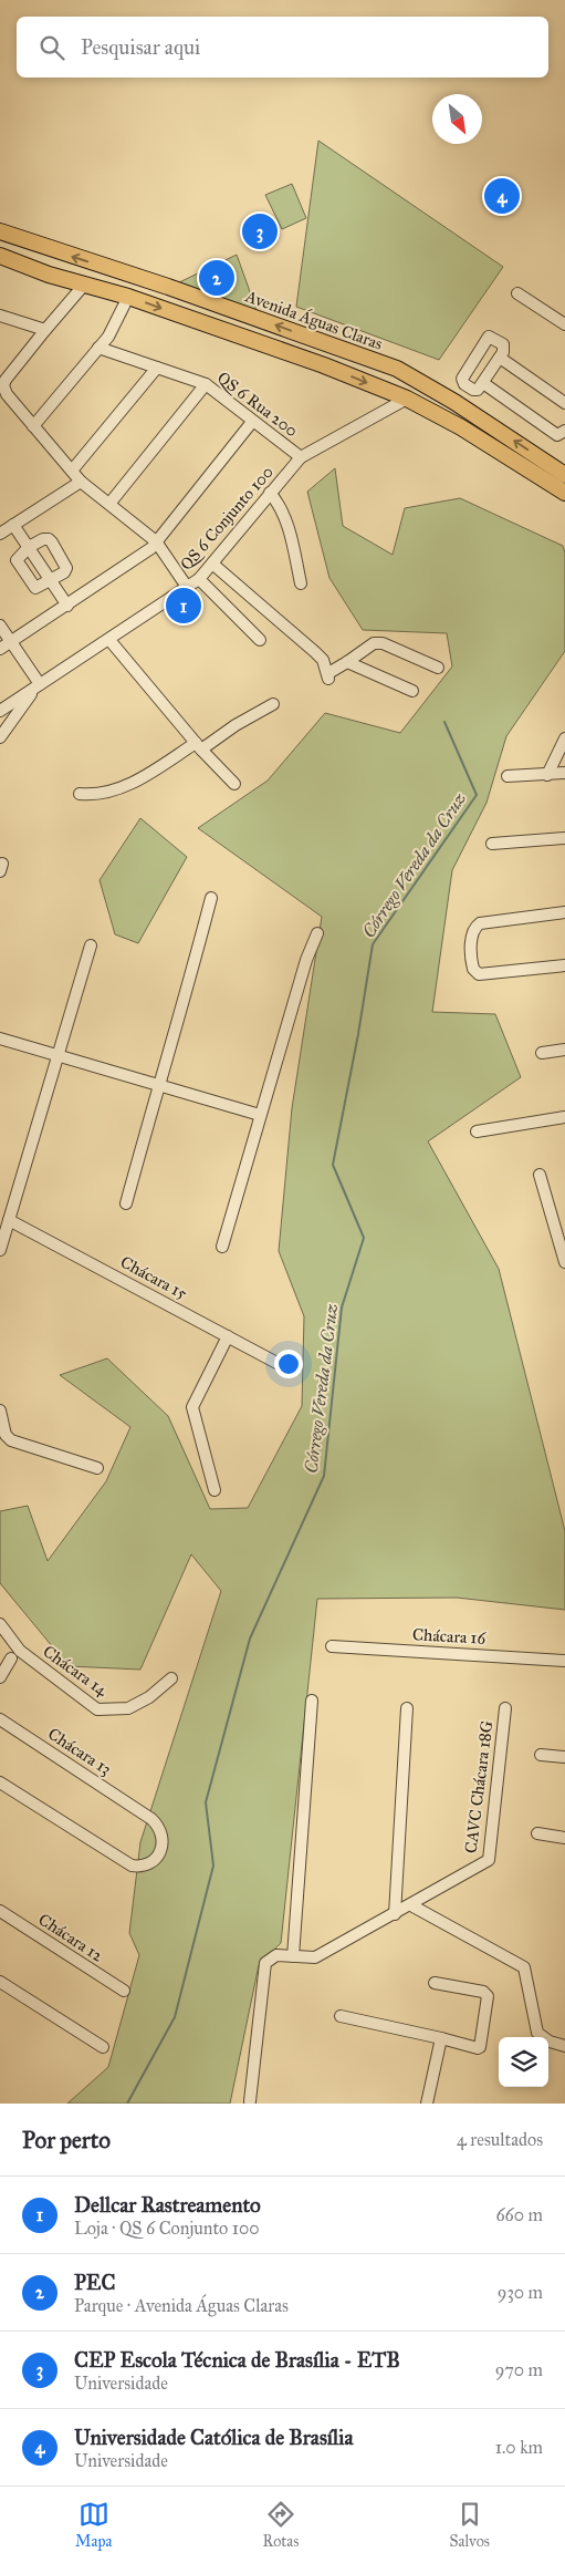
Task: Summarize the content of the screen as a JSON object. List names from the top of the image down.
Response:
{
  "streets": {
    "main road": ["Avenida Águas Claras"],
    "street": [
      "QS 6 Rua 200",
      "QS 6 Conjunto 100",
      "Chácara 15",
      "Chácara 16",
      "Chácara 14",
      "Chácara 13",
      "CAVC Chácara 18G",
      "Chácara 12"
    ]
  },
  "crossings": [
    ["QS 6 Rua 200", "QS 6 Conjunto 100"]
  ],
  "water": ["Córrego Vereda da Cruz"],
  "north": "bottom right",
  "page": {
    "search": "Pesquisar aqui",
    "pins": [
      "4",
      "3",
      "2",
      "1"
    ],
    "heading": ["Por perto", "4 resultados"],
    "list": [
      {
        "mark": "1",
        "name": "Dellcar Rastreamento",
        "note": "Loja · QS 6 Conjunto 100",
        "value": "660 m"
      },
      {
        "mark": "2",
        "name": "PEC",
        "note": "Parque · Avenida Águas Claras",
        "value": "930 m"
      },
      {
        "mark": "3",
        "name": "CEP Escola Técnica de Brasília - ETB",
        "note": "Universidade",
        "value": "970 m"
      },
      {
        "mark": "4",
        "name": "Universidade Católica de Brasília",
        "note": "Universidade",
        "value": "1.0 km"
      }
    ],
    "nav": ["Mapa", "Rotas", "Salvos"]
  }
}
